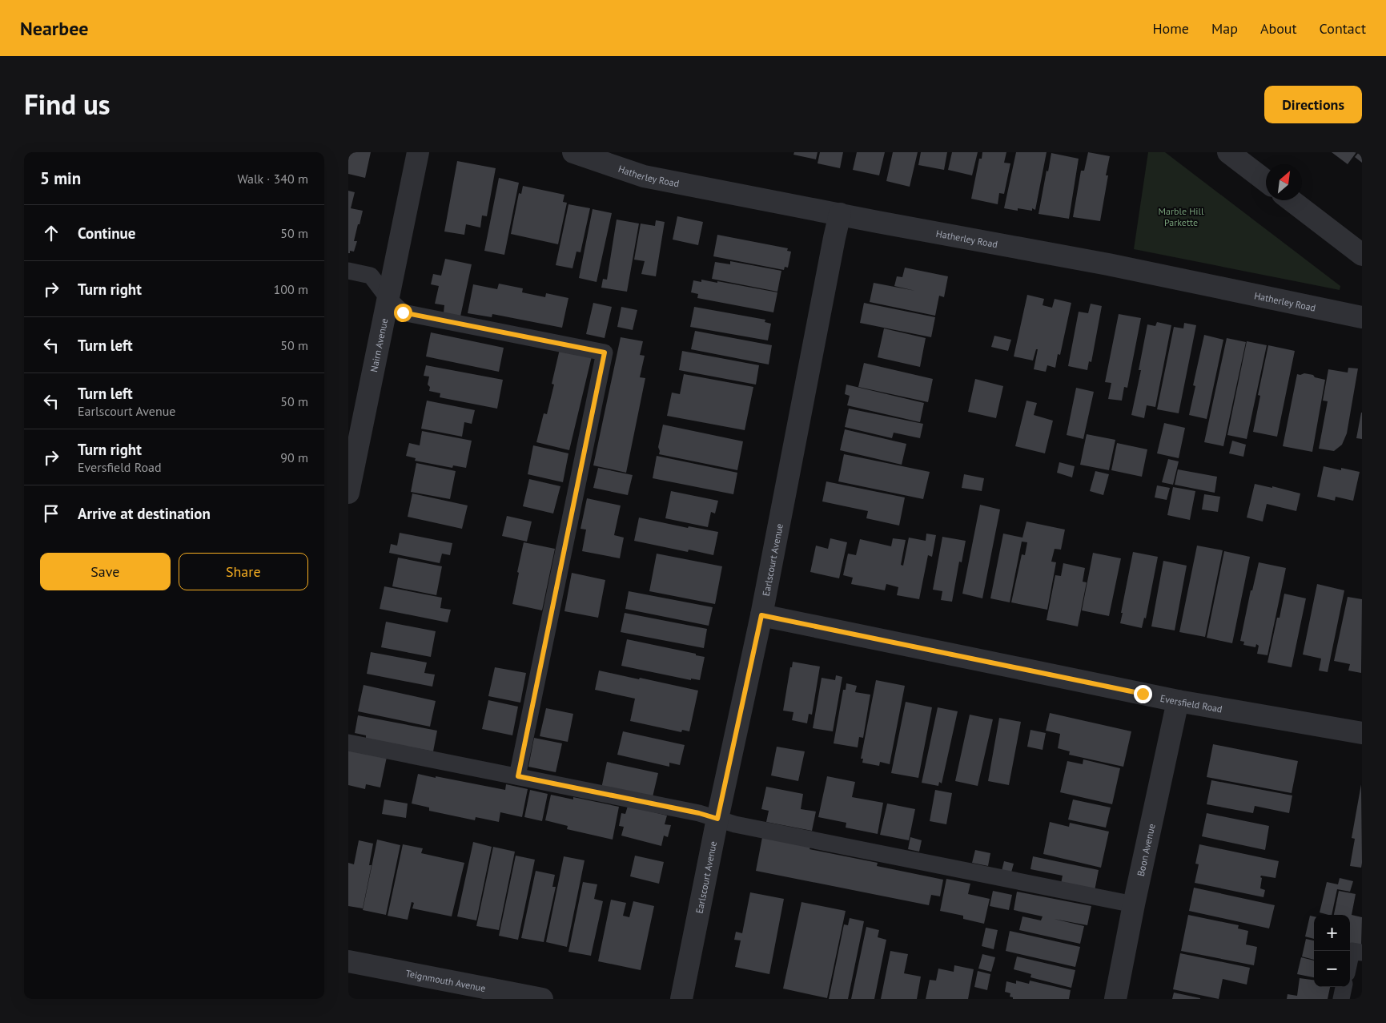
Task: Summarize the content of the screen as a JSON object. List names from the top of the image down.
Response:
{
  "streets": {
    "street": [
      "Hatherley Road",
      "Nairn Avenue",
      "Earlscourt Avenue",
      "Eversfield Road",
      "Boon Avenue",
      "Teignmouth Avenue"
    ]
  },
  "crossings": [
    ["Hatherley Road", "Earlscourt Avenue"],
    ["Earlscourt Avenue", "Eversfield Road"],
    ["Eversfield Road", "Boon Avenue"]
  ],
  "parks": ["Marble Hill Parkette"],
  "north": "top right",
  "page": {
    "header": "Nearbee",
    "nav": [
      "Home",
      "Map",
      "About",
      "Contact"
    ],
    "title": "Find us",
    "buttons": [
      "Directions",
      ["Save", "Share"]
    ],
    "heading": ["5 min", "Walk · 340 m"],
    "list": [
      ["Continue", "50 m"],
      ["Turn right", "100 m"],
      ["Turn left", "50 m"],
      ["Turn left", "Earlscourt Avenue", "50 m"],
      ["Turn right", "Eversfield Road", "90 m"],
      "Arrive at destination"
    ],
    "map_buttons": ["+", "−"]
  }
}
